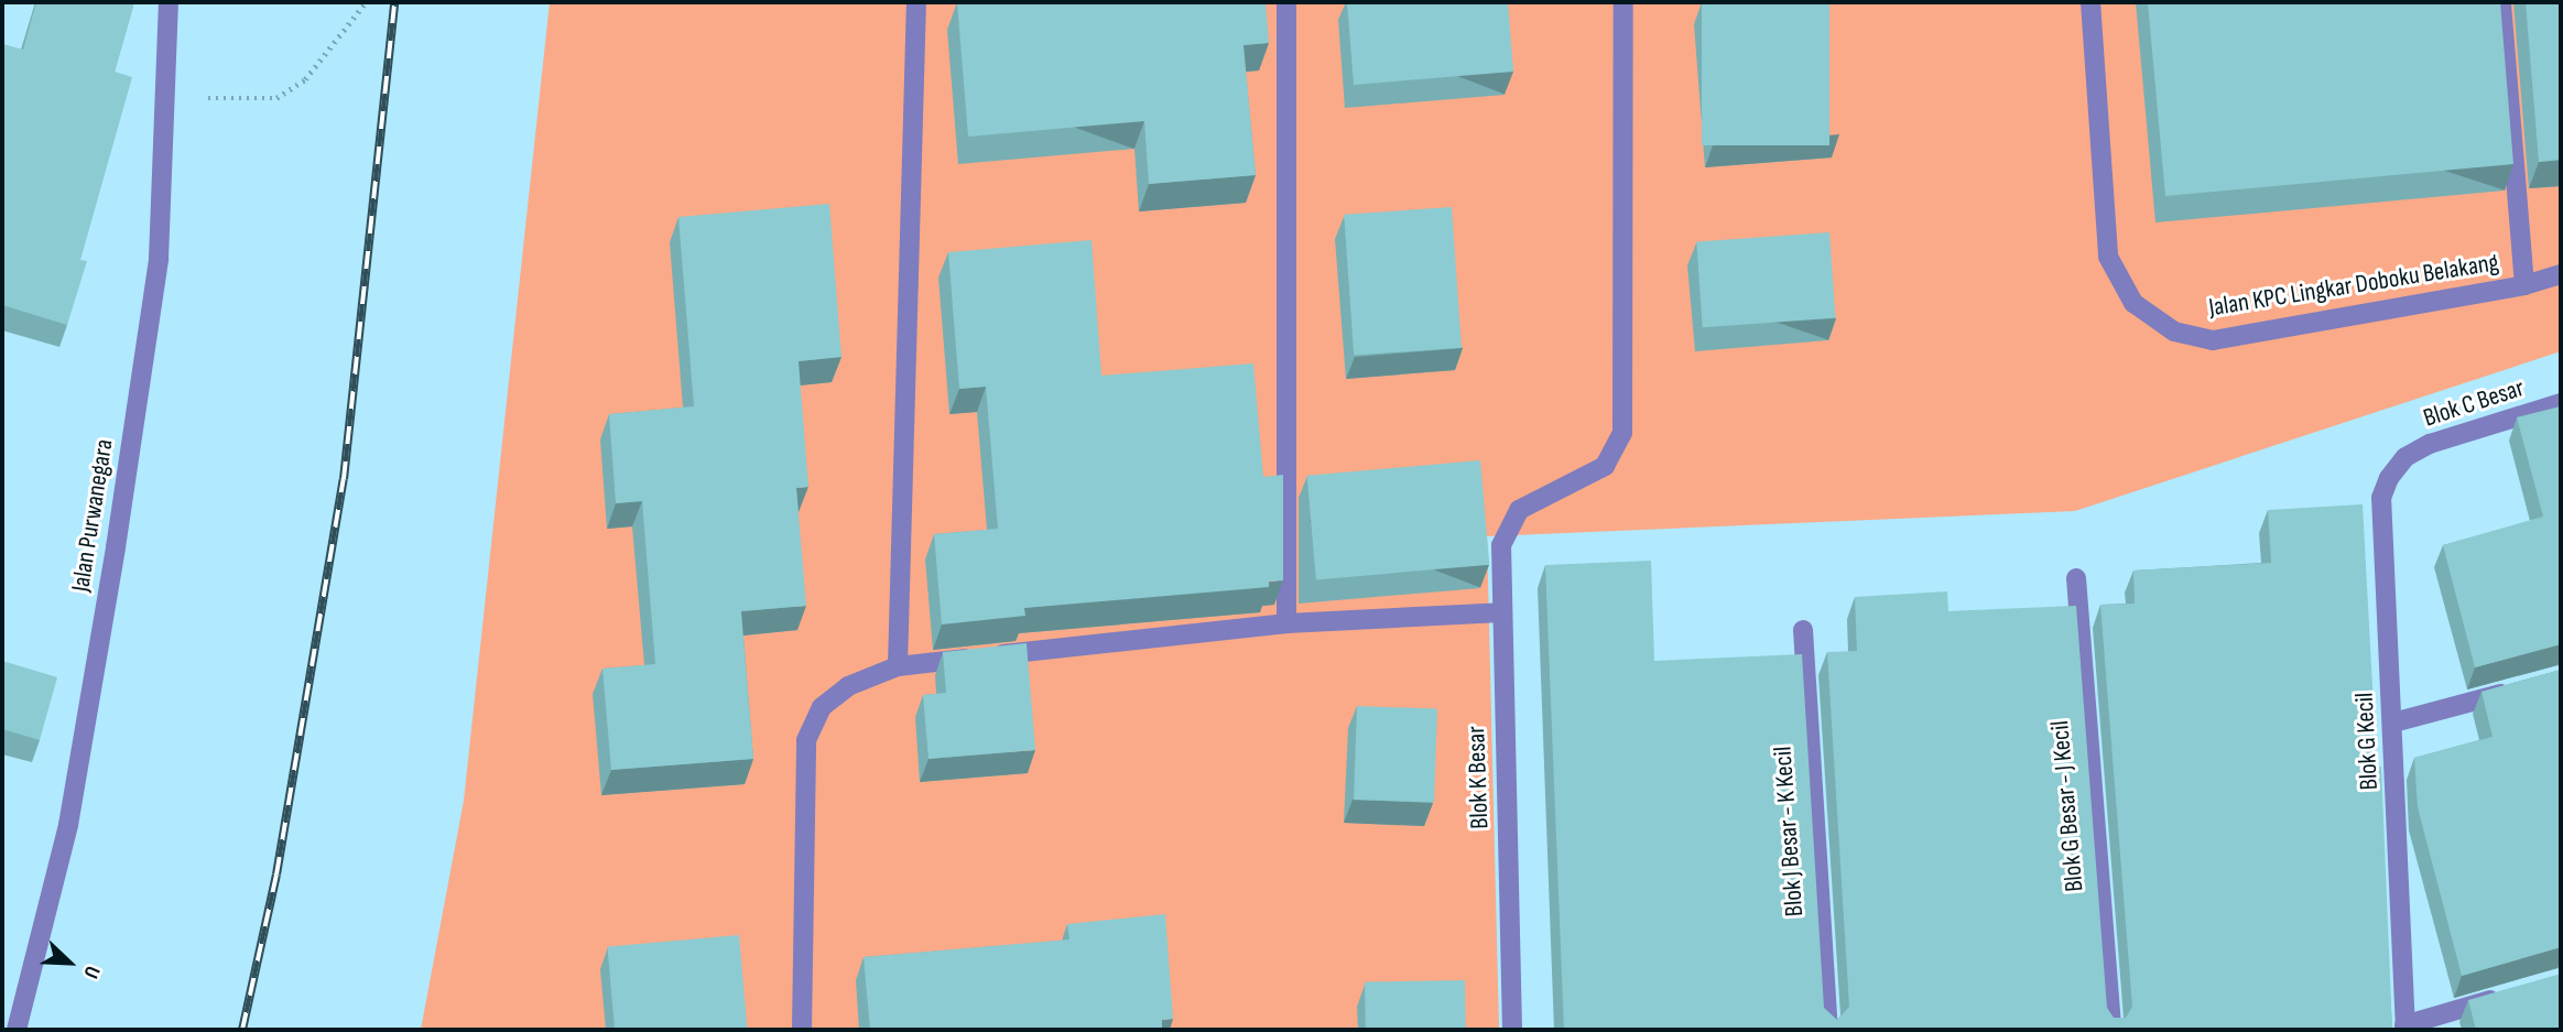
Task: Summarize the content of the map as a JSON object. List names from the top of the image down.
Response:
{
  "streets": {
    "street": [
      "Jalan KPC Lingkar Doboku Belakang",
      "Blok C Besar",
      "Jalan Purwanegara",
      "Blok G Kecil",
      "Blok K Besar",
      "Blok G Besar - J Kecil",
      "Blok J Besar - K Kecil"
    ]
  },
  "crossings": [
    ["Blok C Besar", "Blok G Kecil"]
  ],
  "north": "bottom right"
}
